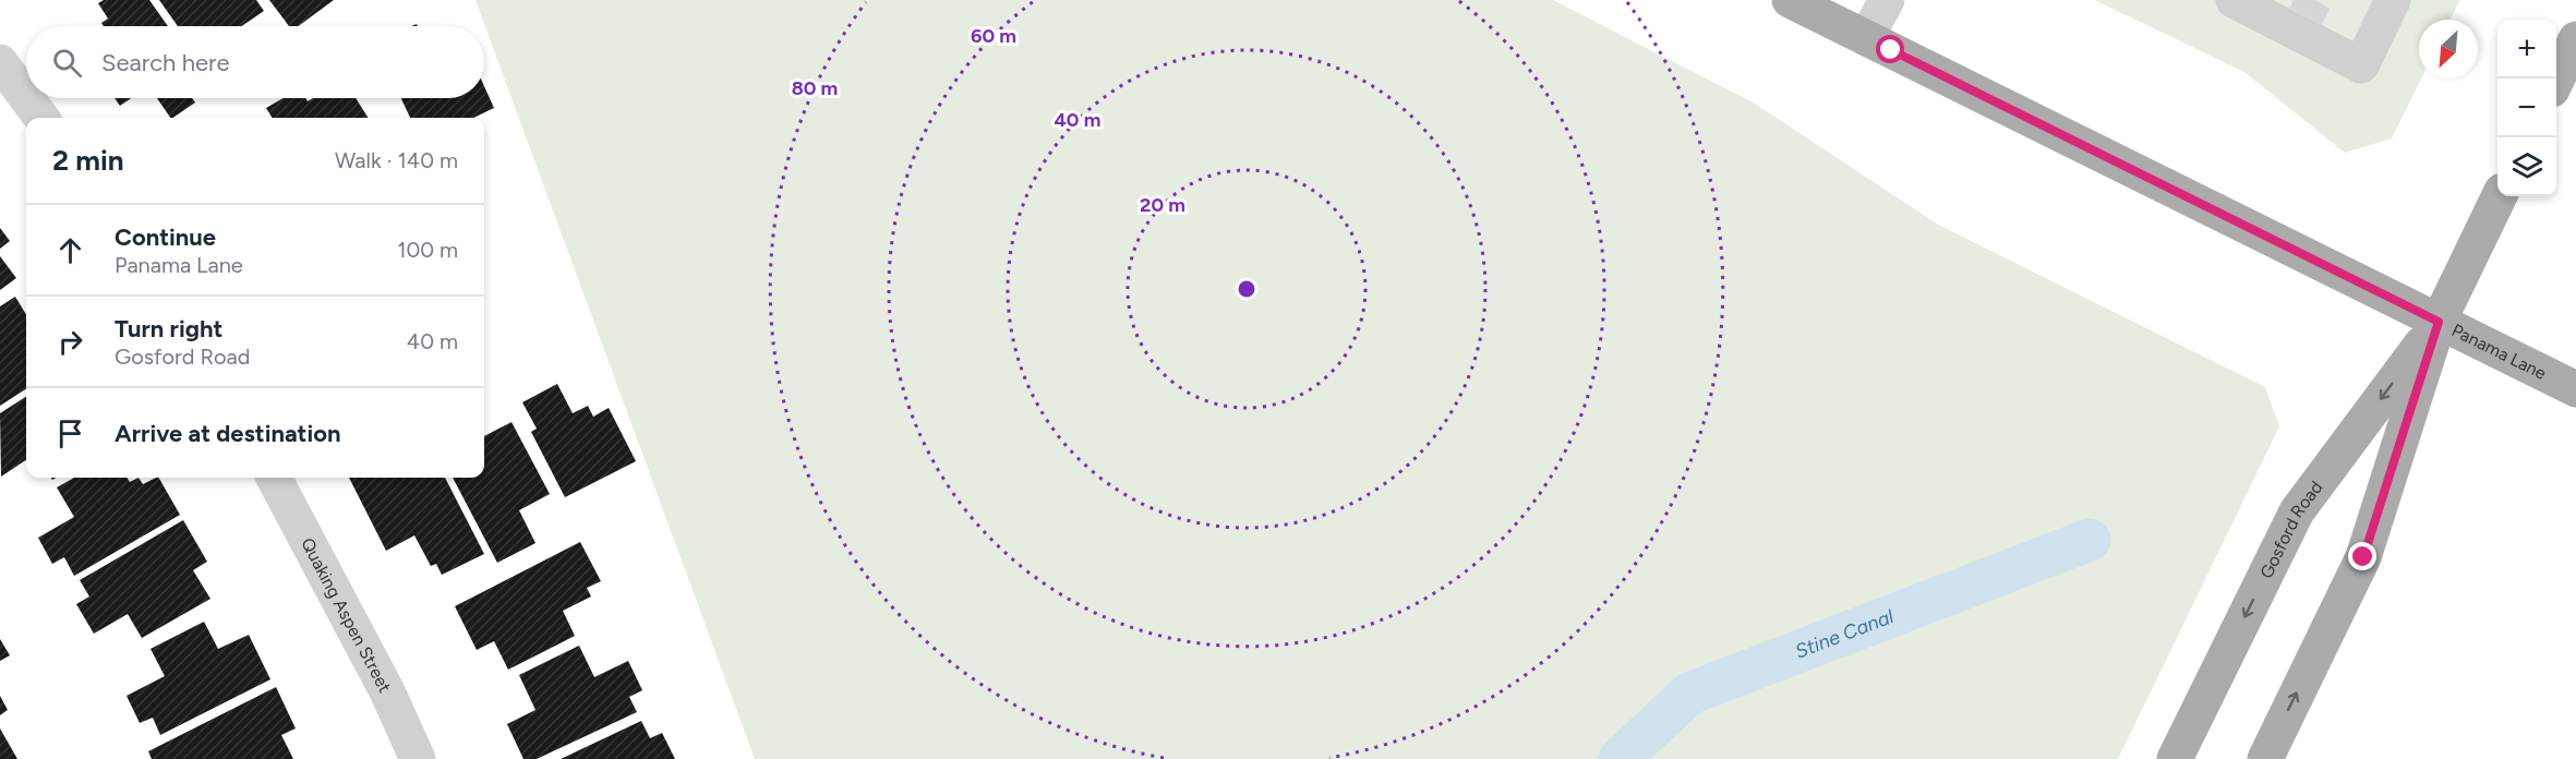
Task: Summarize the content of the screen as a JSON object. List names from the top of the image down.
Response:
{
  "streets": {
    "main road": ["Panama Lane", "Gosford Road"],
    "street": ["Quaking Aspen Street"]
  },
  "crossings": [
    ["Panama Lane", "Gosford Road"]
  ],
  "water": ["Stine Canal"],
  "north": "bottom left",
  "page": {
    "map_buttons": ["+", "−"],
    "search": "Search here",
    "heading": ["2 min", "Walk · 140 m"],
    "list": [
      ["Continue", "Panama Lane", "100 m"],
      ["Turn right", "Gosford Road", "40 m"],
      "Arrive at destination"
    ]
  },
  "rings": [
    "60 m",
    "80 m",
    "40 m",
    "20 m"
  ]
}
